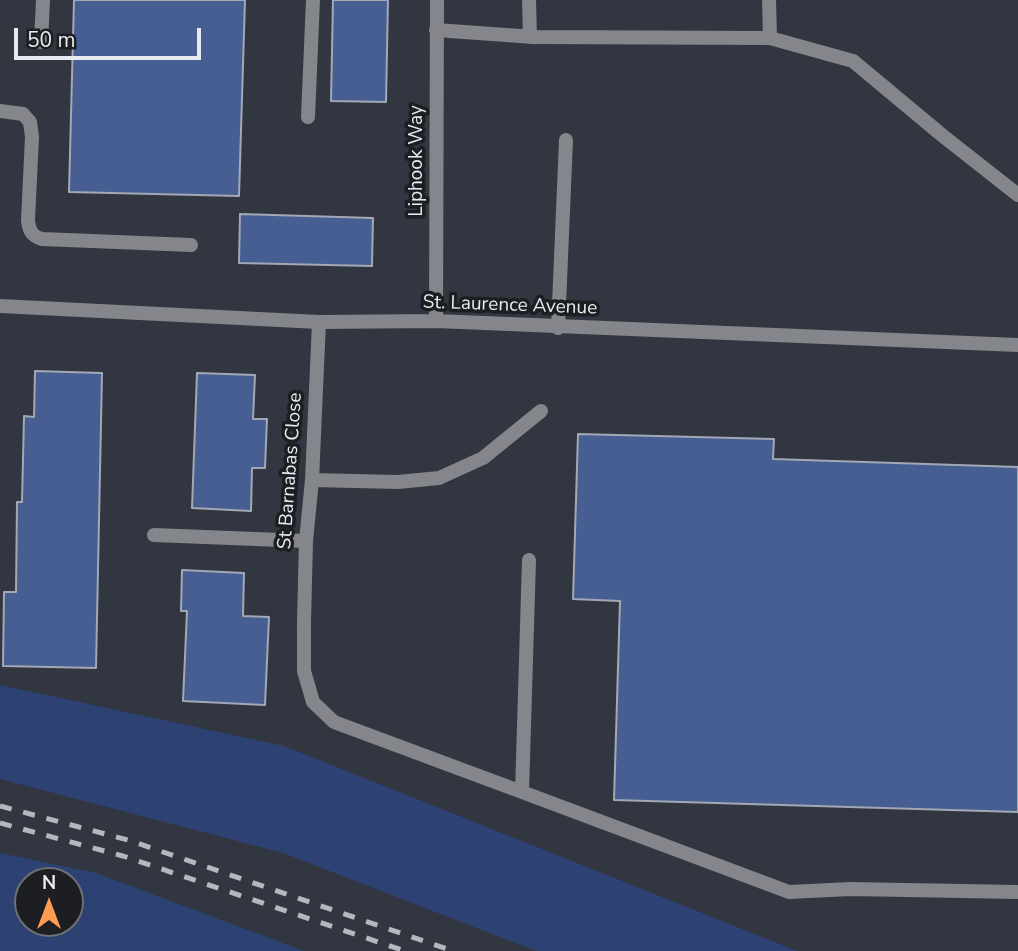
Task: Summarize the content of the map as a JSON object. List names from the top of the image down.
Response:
{
  "streets": {
    "street": ["Liphook Way", "St. Laurence Avenue", "St Barnabas Close"]
  },
  "crossings": [
    ["Liphook Way", "St. Laurence Avenue"],
    ["St. Laurence Avenue", "St Barnabas Close"]
  ],
  "scale_bar": "50 m",
  "north": "top"
}
